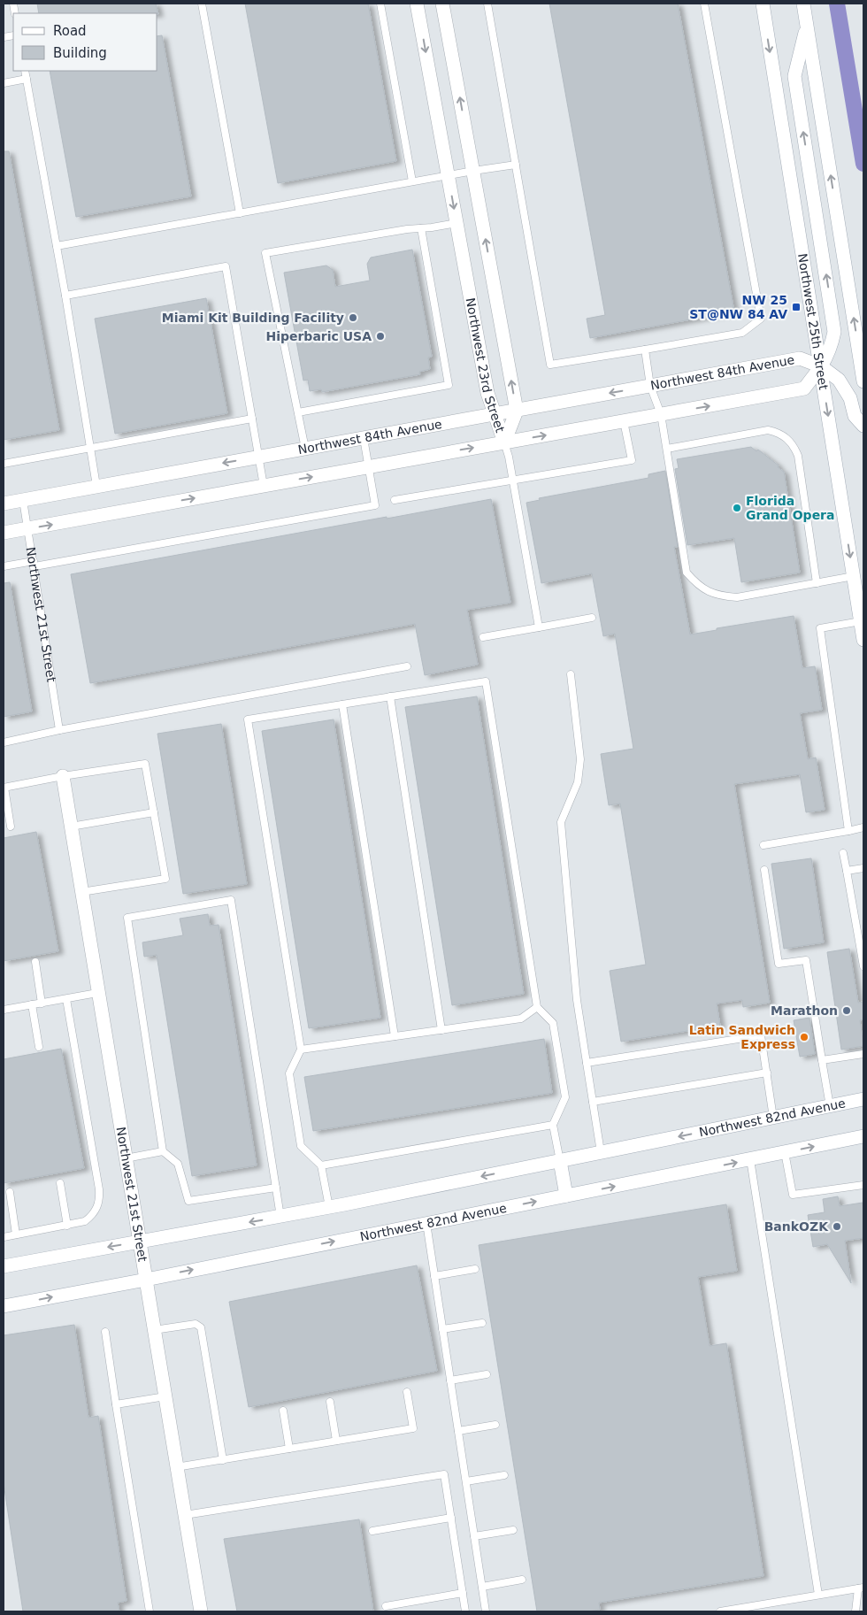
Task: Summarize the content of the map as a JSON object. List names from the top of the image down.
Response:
{
  "streets": {
    "street": [
      "Northwest 25th Street",
      "Northwest 23rd Street",
      "Northwest 84th Avenue",
      "Northwest 21st Street",
      "Northwest 82nd Avenue"
    ]
  },
  "crossings": [
    ["Northwest 25th Street", "Northwest 84th Avenue"],
    ["Northwest 23rd Street", "Northwest 84th Avenue"],
    ["Northwest 84th Avenue", "Northwest 21st Street"],
    ["Northwest 21st Street", "Northwest 82nd Avenue"]
  ],
  "places": {
    "transit": ["NW 25 ST@NW 84 AV"],
    "other": [
      "Miami Kit Building Facility",
      "Hiperbaric USA",
      "Florida Grand Opera",
      "Marathon",
      "Latin Sandwich Express",
      "BankOZK"
    ]
  },
  "legend": ["Road", "Building"]
}
